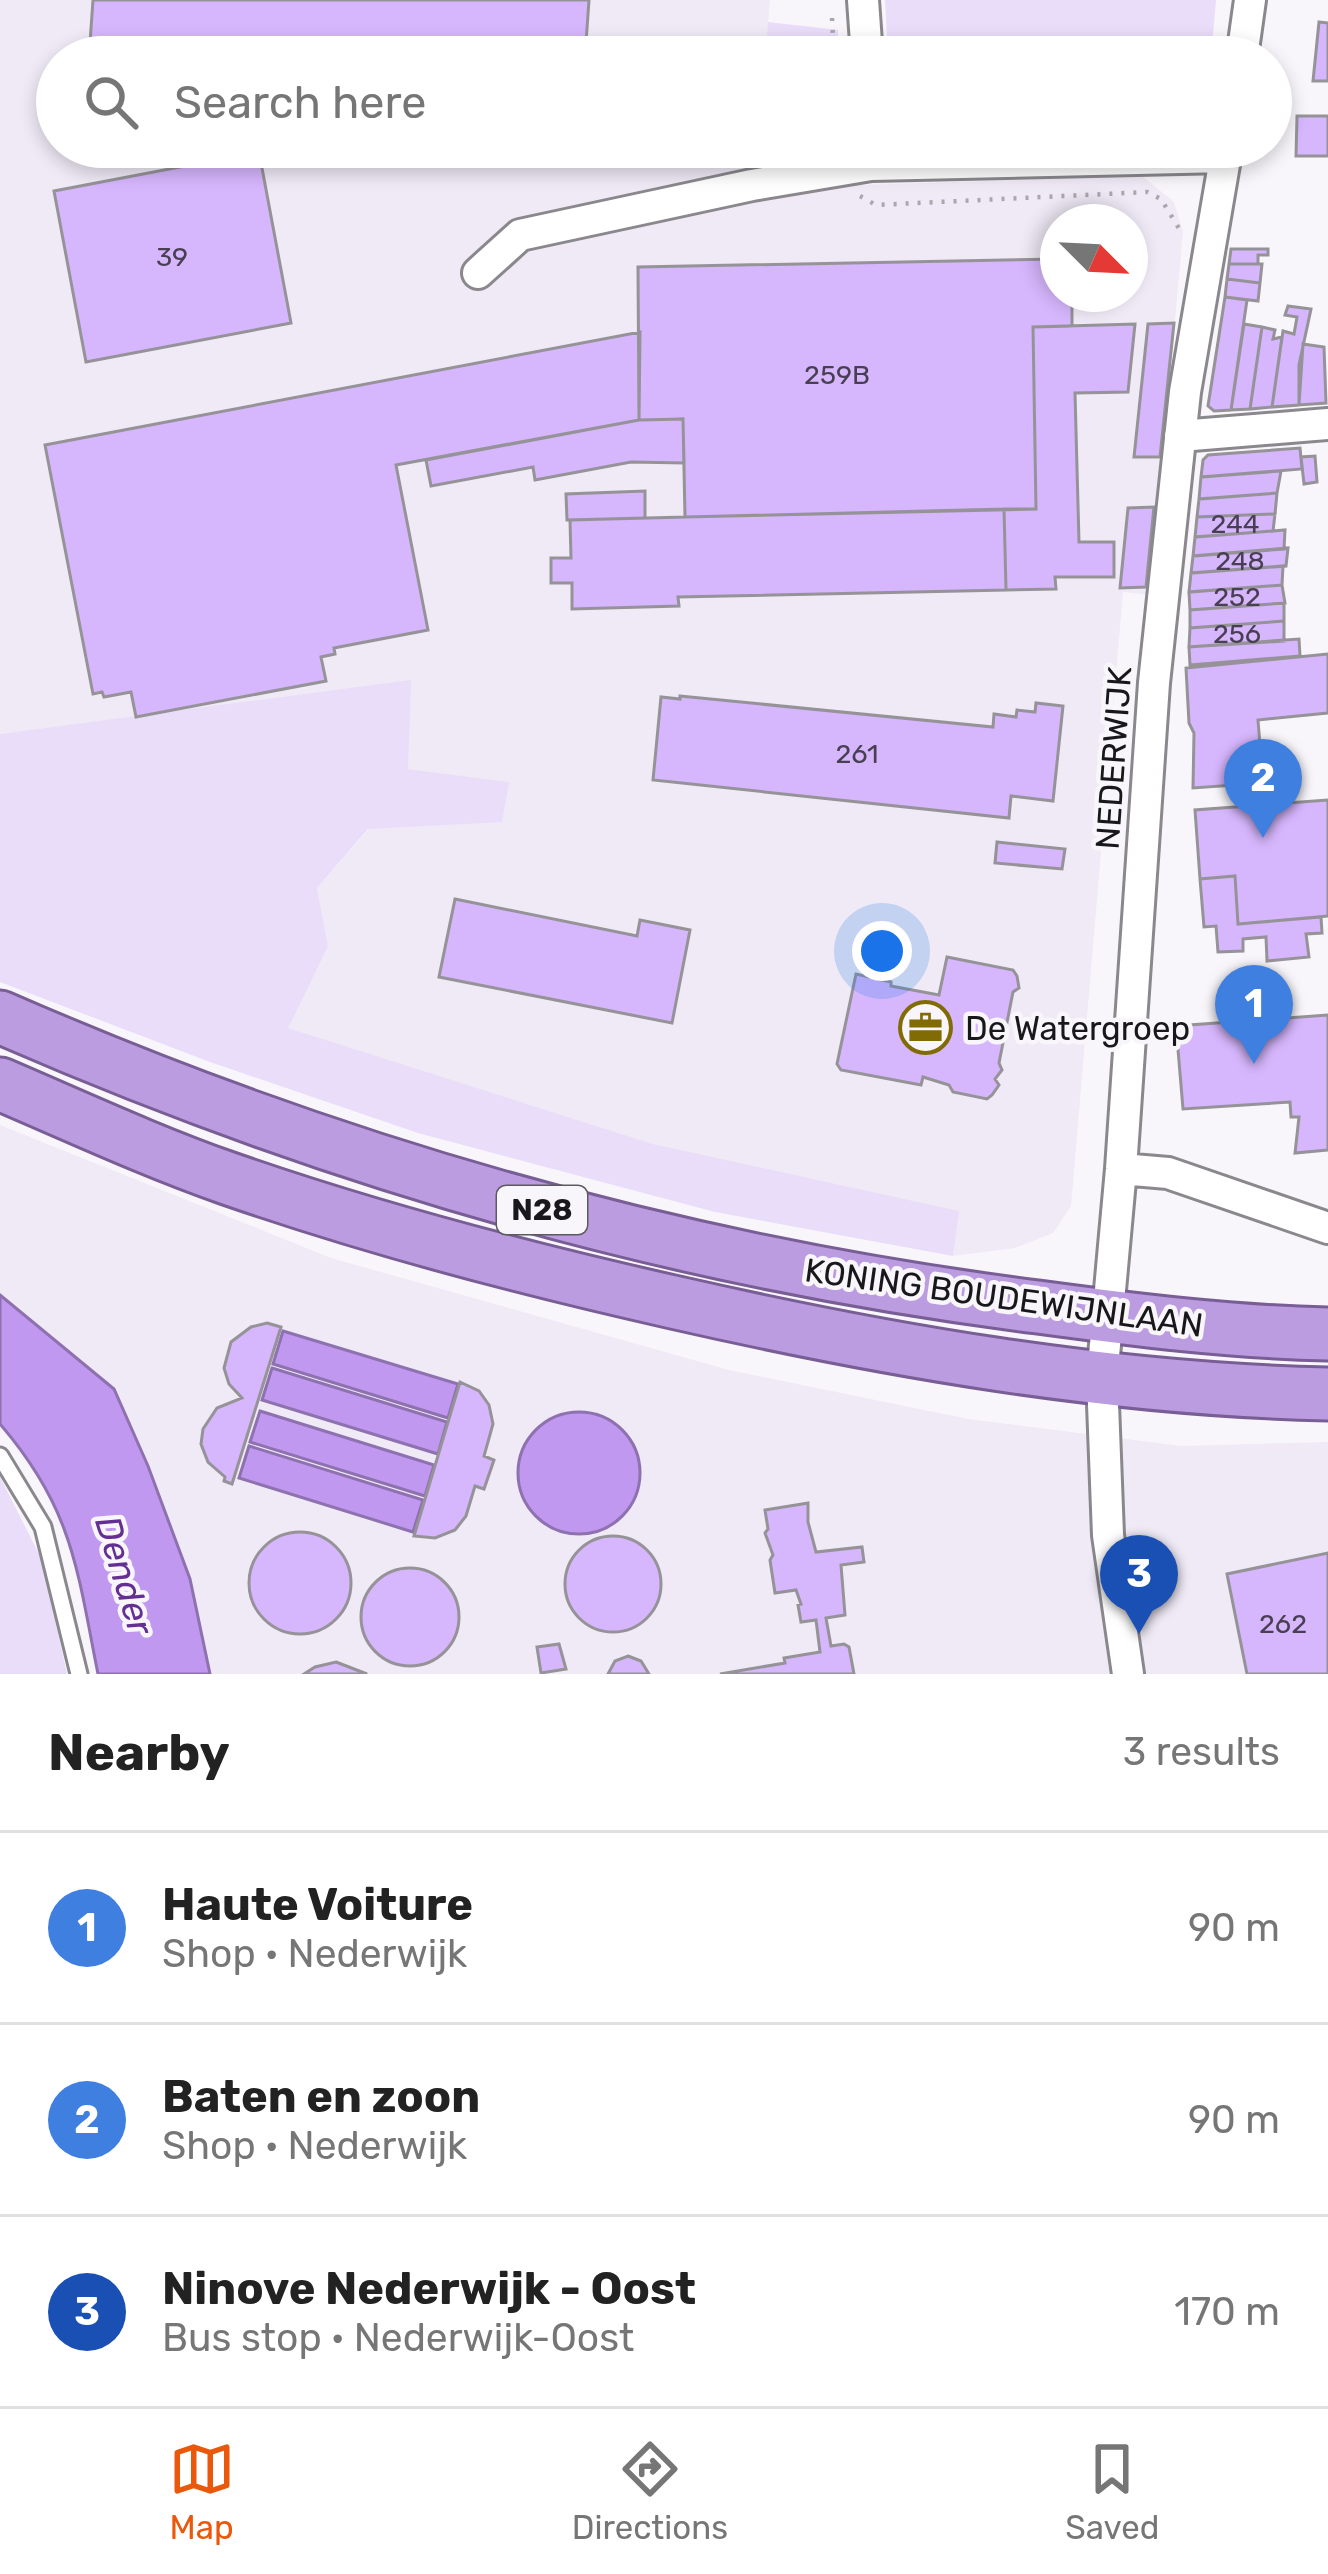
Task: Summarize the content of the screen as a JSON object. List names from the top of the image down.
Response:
{
  "streets": {
    "highway": ["N28", "KONING BOUDEWIJNLAAN"],
    "street": ["NEDERWIJK"]
  },
  "crossings": [
    ["NEDERWIJK", "KONING BOUDEWIJNLAAN"]
  ],
  "water": ["Dender"],
  "places": {
    "office": ["De Watergroep"]
  },
  "house_numbers": [
    "39",
    "259B",
    "244",
    "248",
    "252",
    "256",
    "261",
    "262"
  ],
  "north": "bottom right",
  "page": {
    "search": "Search here",
    "pins": ["2", "1", "3"],
    "heading": ["Nearby", "3 results"],
    "list": [
      {
        "mark": "1",
        "name": "Haute Voiture",
        "note": "Shop · Nederwijk",
        "value": "90 m"
      },
      {
        "mark": "2",
        "name": "Baten en zoon",
        "note": "Shop · Nederwijk",
        "value": "90 m"
      },
      {
        "mark": "3",
        "name": "Ninove Nederwijk - Oost",
        "note": "Bus stop · Nederwijk-Oost",
        "value": "170 m"
      }
    ],
    "nav": ["Map", "Directions", "Saved"]
  }
}
